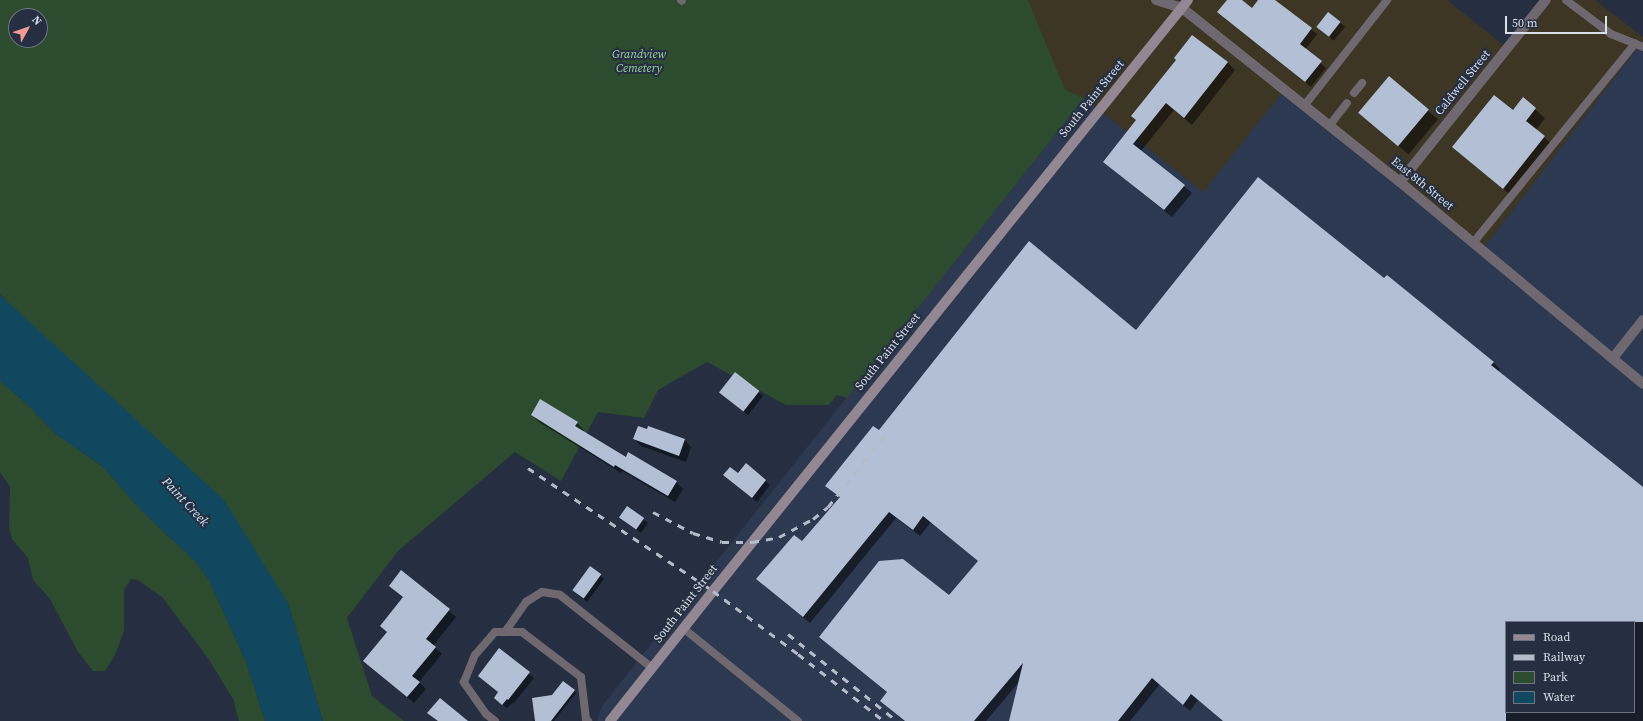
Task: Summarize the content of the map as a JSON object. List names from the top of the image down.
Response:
{
  "streets": {
    "main road": ["South Paint Street"],
    "street": ["Caldwell Street", "East 8th Street"]
  },
  "crossings": [
    ["Caldwell Street", "East 8th Street"],
    ["South Paint Street", "East 8th Street"]
  ],
  "water": ["Paint Creek"],
  "parks": ["Grandview Cemetery"],
  "legend": [
    "Road",
    "Railway",
    "Park",
    "Water"
  ],
  "scale_bar": "50 m",
  "north": "top right"
}
